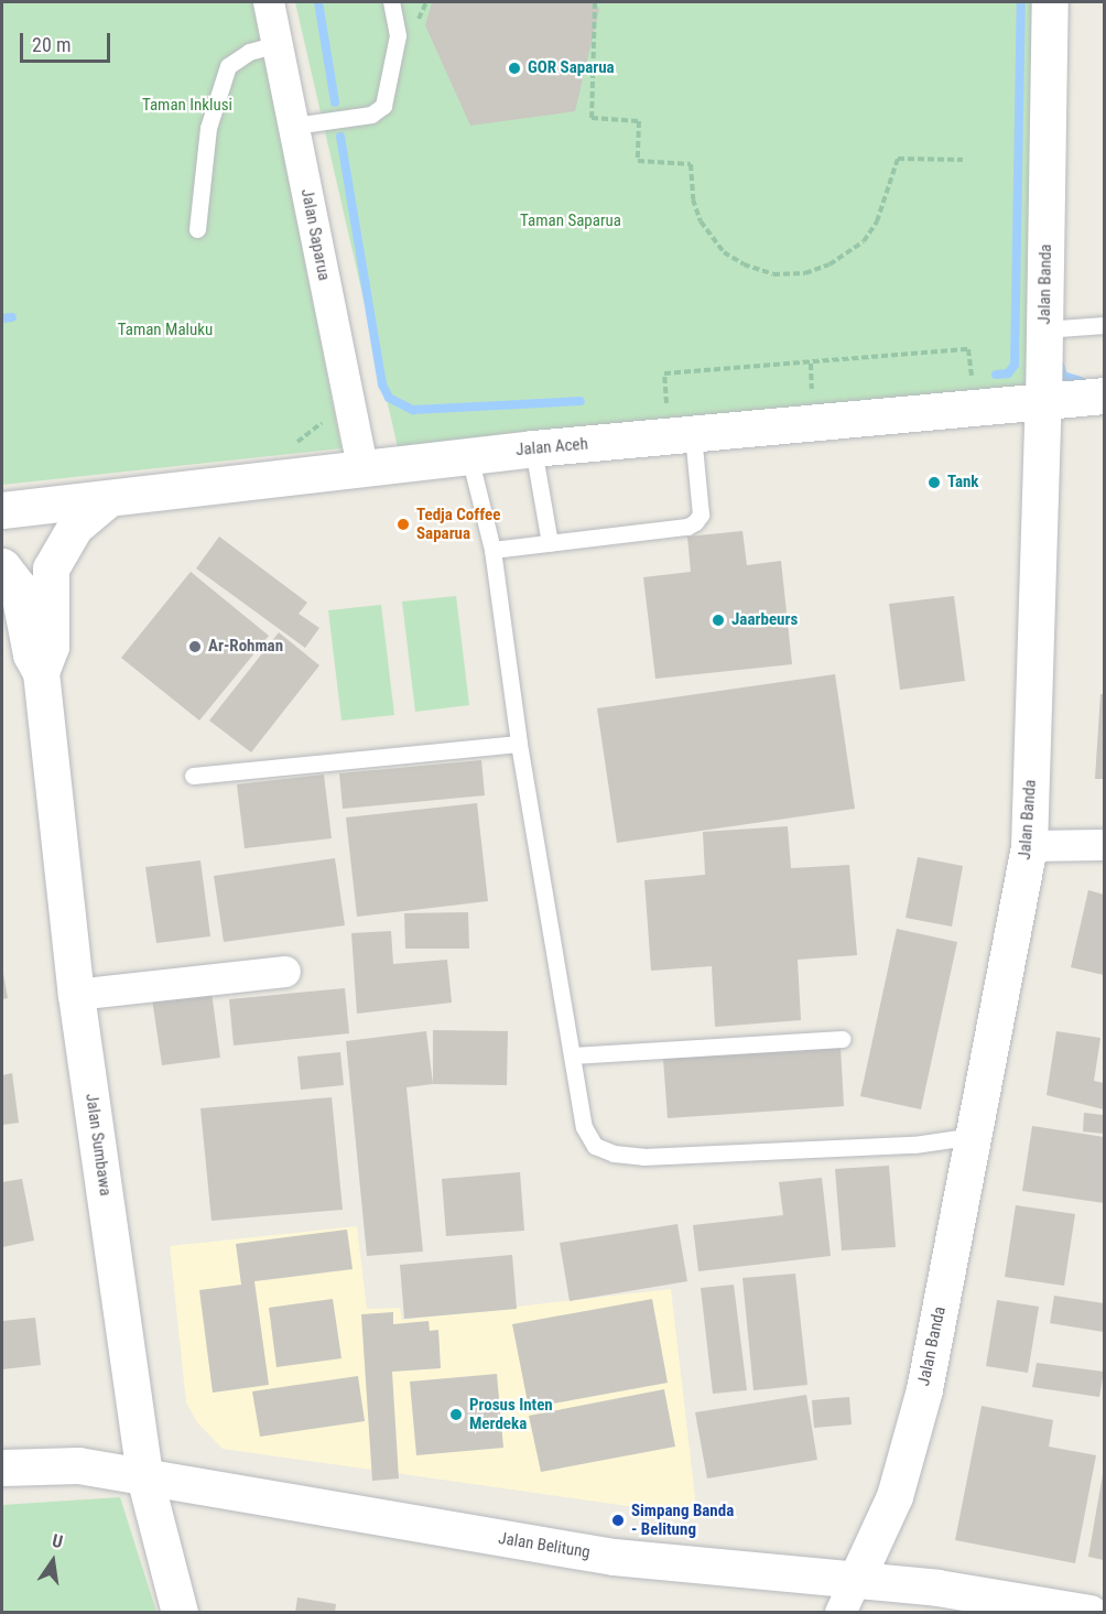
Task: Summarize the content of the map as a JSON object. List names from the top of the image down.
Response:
{
  "streets": {
    "street": [
      "Jalan Saparua",
      "Jalan Banda",
      "Jalan Aceh",
      "Jalan Sumbawa",
      "Jalan Belitung"
    ]
  },
  "crossings": [
    ["Jalan Saparua", "Jalan Aceh"],
    ["Jalan Banda", "Jalan Aceh"],
    ["Jalan Banda", "Jalan Belitung"],
    ["Jalan Aceh", "Jalan Sumbawa"],
    ["Jalan Sumbawa", "Jalan Belitung"]
  ],
  "parks": ["Taman Inklusi", "Taman Saparua", "Taman Maluku"],
  "places": [
    "GOR Saparua",
    "Tank",
    "Tedja Coffee Saparua",
    "Jaarbeurs",
    "Ar-Rohman",
    "Prosus Inten Merdeka",
    "Simpang Banda - Belitung"
  ],
  "scale_bar": "20 m",
  "north": "top"
}
